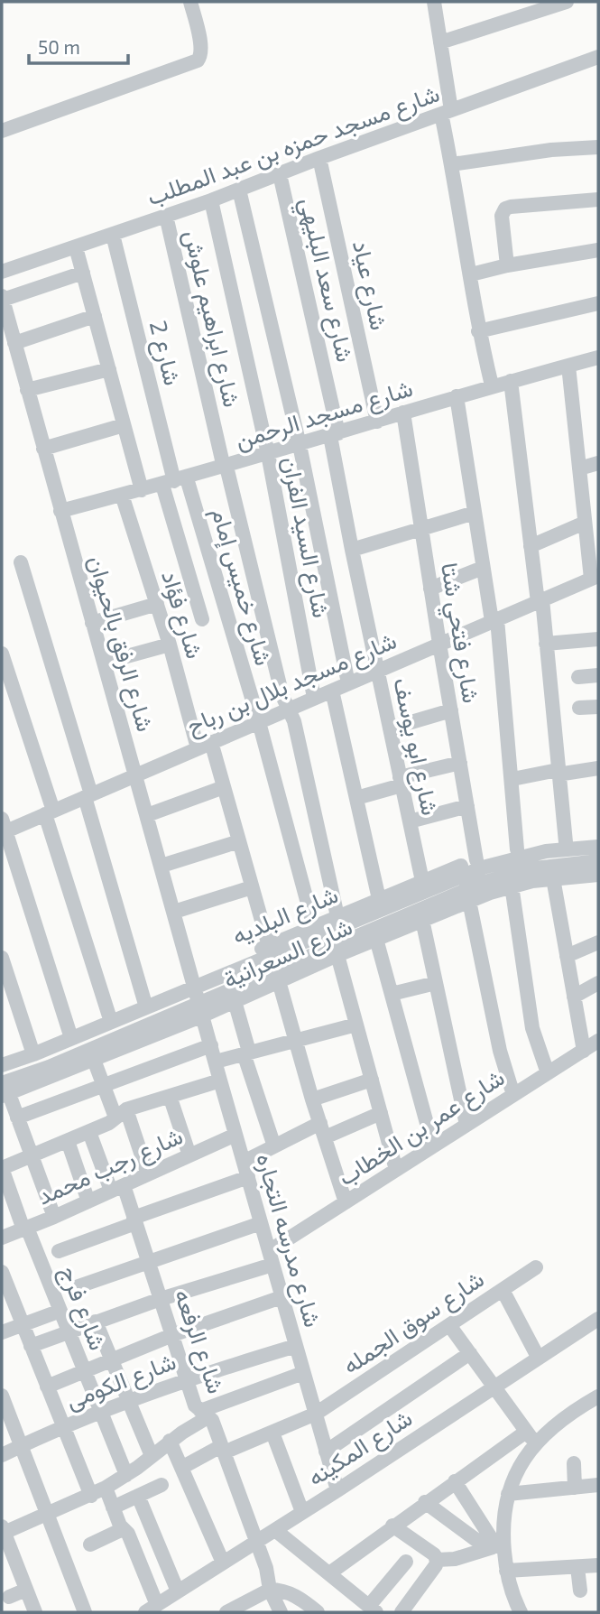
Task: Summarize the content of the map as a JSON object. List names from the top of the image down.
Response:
{
  "streets": {
    "street": [
      "شارع مسجد حمزه بن عبد المطلب",
      "شارع سعد البليهي",
      "شارع عياد",
      "شارع ابراهيم علوش",
      "شارع 2",
      "شارع مسجد الرحمن",
      "شارع السيد الفران",
      "شارع خميس إمام",
      "شارع فؤاد",
      "شارع فتحي شتا",
      "شارع الرفق بالحيوان",
      "شارع مسجد بلال بن رباح",
      "شارع ابو يوسف",
      "شارع البلديه",
      "شارع السعرانية",
      "شارع عمر بن الخطاب",
      "شارع رجب محمد",
      "شارع مدرسه التجاره",
      "شارع فرج",
      "شارع سوق الجمله",
      "شارع الرفعه",
      "شارع الكومى",
      "شارع المكينه"
    ]
  },
  "crossings": [
    ["شارع مسجد حمزه بن عبد المطلب", "شارع سعد البليهي"],
    ["شارع مسجد حمزه بن عبد المطلب", "شارع عياد"],
    ["شارع مسجد حمزه بن عبد المطلب", "شارع ابراهيم علوش"],
    ["شارع مسجد حمزه بن عبد المطلب", "شارع 2"],
    ["شارع مسجد حمزه بن عبد المطلب", "شارع السيد الفران"],
    ["شارع سعد البليهي", "شارع مسجد الرحمن"],
    ["شارع سعد البليهي", "شارع ابو يوسف"],
    ["شارع عياد", "شارع مسجد الرحمن"],
    ["شارع ابراهيم علوش", "شارع مسجد الرحمن"],
    ["شارع ابراهيم علوش", "شارع مسجد بلال بن رباح"],
    ["شارع ابراهيم علوش", "شارع البلديه"],
    ["شارع 2", "شارع مسجد الرحمن"],
    ["شارع 2", "شارع خميس إمام"],
    ["شارع مسجد الرحمن", "شارع السيد الفران"],
    ["شارع مسجد الرحمن", "شارع خميس إمام"],
    ["شارع مسجد الرحمن", "شارع فؤاد"],
    ["شارع مسجد الرحمن", "شارع فتحي شتا"],
    ["شارع مسجد الرحمن", "شارع الرفق بالحيوان"],
    ["شارع مسجد الرحمن", "شارع ابو يوسف"],
    ["شارع السيد الفران", "شارع مسجد بلال بن رباح"],
    ["شارع خميس إمام", "شارع مسجد بلال بن رباح"],
    ["شارع خميس إمام", "شارع البلديه"],
    ["شارع فؤاد", "شارع مسجد بلال بن رباح"],
    ["شارع فؤاد", "شارع البلديه"],
    ["شارع فتحي شتا", "شارع مسجد بلال بن رباح"],
    ["شارع فتحي شتا", "شارع البلديه"],
    ["شارع الرفق بالحيوان", "شارع مسجد بلال بن رباح"],
    ["شارع الرفق بالحيوان", "شارع البلديه"],
    ["شارع الرفق بالحيوان", "شارع السعرانية"],
    ["شارع الرفق بالحيوان", "شارع مدرسه التجاره"],
    ["شارع مسجد بلال بن رباح", "شارع ابو يوسف"],
    ["شارع ابو يوسف", "شارع البلديه"],
    ["شارع البلديه", "شارع السعرانية"],
    ["شارع البلديه", "شارع مدرسه التجاره"],
    ["شارع السعرانية", "شارع مدرسه التجاره"],
    ["شارع عمر بن الخطاب", "شارع مدرسه التجاره"],
    ["شارع عمر بن الخطاب", "شارع فرج"],
    ["شارع عمر بن الخطاب", "شارع الرفعه"],
    ["شارع رجب محمد", "شارع مدرسه التجاره"],
    ["شارع رجب محمد", "شارع فرج"],
    ["شارع رجب محمد", "شارع الرفعه"],
    ["شارع مدرسه التجاره", "شارع سوق الجمله"],
    ["شارع مدرسه التجاره", "شارع الكومى"],
    ["شارع مدرسه التجاره", "شارع المكينه"],
    ["شارع فرج", "شارع الكومى"],
    ["شارع سوق الجمله", "شارع الرفعه"],
    ["شارع الرفعه", "شارع الكومى"],
    ["شارع الرفعه", "شارع المكينه"]
  ],
  "scale_bar": "50 m"
}
